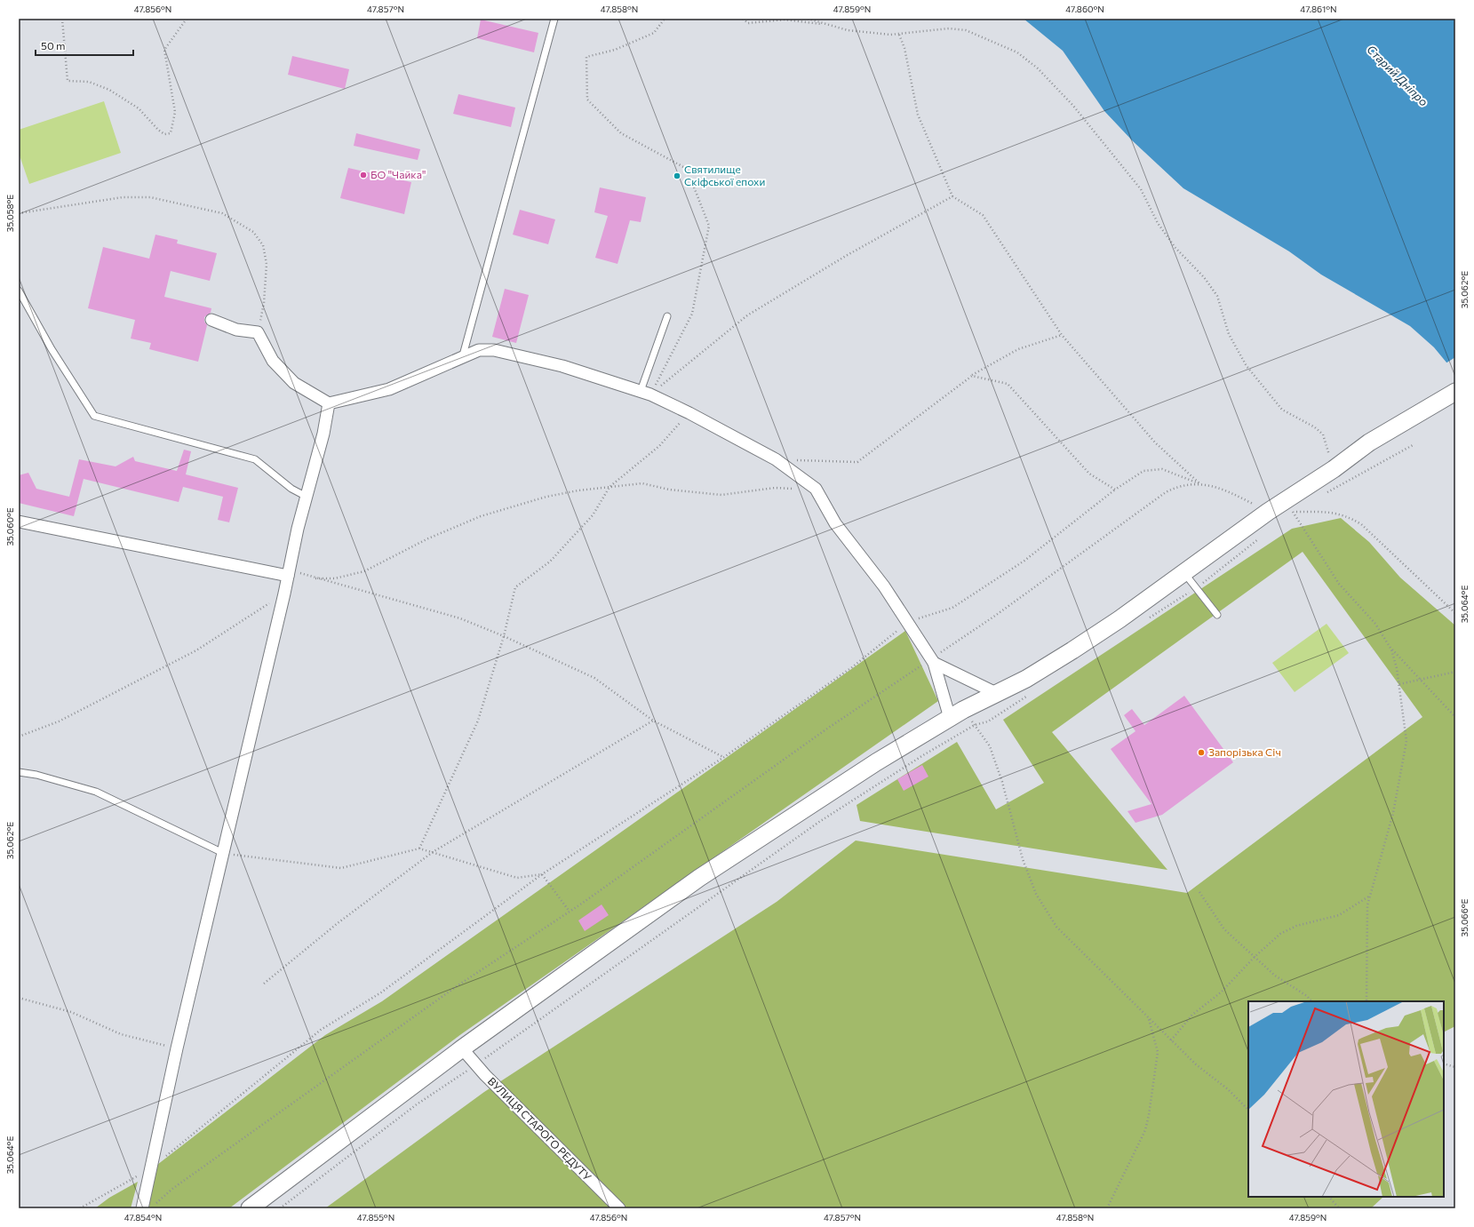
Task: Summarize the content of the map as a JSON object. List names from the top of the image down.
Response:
{
  "streets": {
    "street": ["ВУЛИЦЯ СТАРОГО РЕДУТУ"]
  },
  "water": ["Старий Дніпро"],
  "places": ["БО \"Чайка\"", "Святилище Скіфської епохи", "Запорізька Січ"],
  "scale_bar": "50 m",
  "coordinates": [
    "47.856°N",
    "47.857°N",
    "47.858°N",
    "47.859°N",
    "47.860°N",
    "47.861°N",
    "35.058°E",
    "35.062°E",
    "35.060°E",
    "35.064°E",
    "35.066°E",
    "47.854°N",
    "47.855°N"
  ]
}
